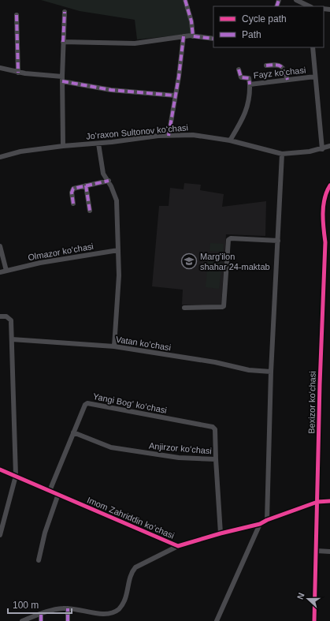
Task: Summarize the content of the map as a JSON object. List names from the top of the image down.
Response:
{
  "streets": {
    "street": [
      "Fayz koʻchasi",
      "Joʻraxon Sultonov koʻchasi",
      "Olmazor koʻchasi",
      "Vatan koʻchasi",
      "Bexizor koʻchasi",
      "Yangi Bogʻ koʻchasi",
      "Anjirzor koʻchasi",
      "Imom Zahriddin koʻchasi"
    ]
  },
  "crossings": [
    ["Fayz koʻchasi", "Joʻraxon Sultonov koʻchasi"],
    ["Bexizor koʻchasi", "Imom Zahriddin koʻchasi"],
    ["Yangi Bogʻ koʻchasi", "Anjirzor koʻchasi"],
    ["Yangi Bogʻ koʻchasi", "Imom Zahriddin koʻchasi"],
    ["Anjirzor koʻchasi", "Imom Zahriddin koʻchasi"]
  ],
  "places": {
    "school or university": ["Marg'ilon shahar 24-maktab"]
  },
  "legend": ["Cycle path", "Path"],
  "scale_bar": "100 m",
  "north": "left"
}
